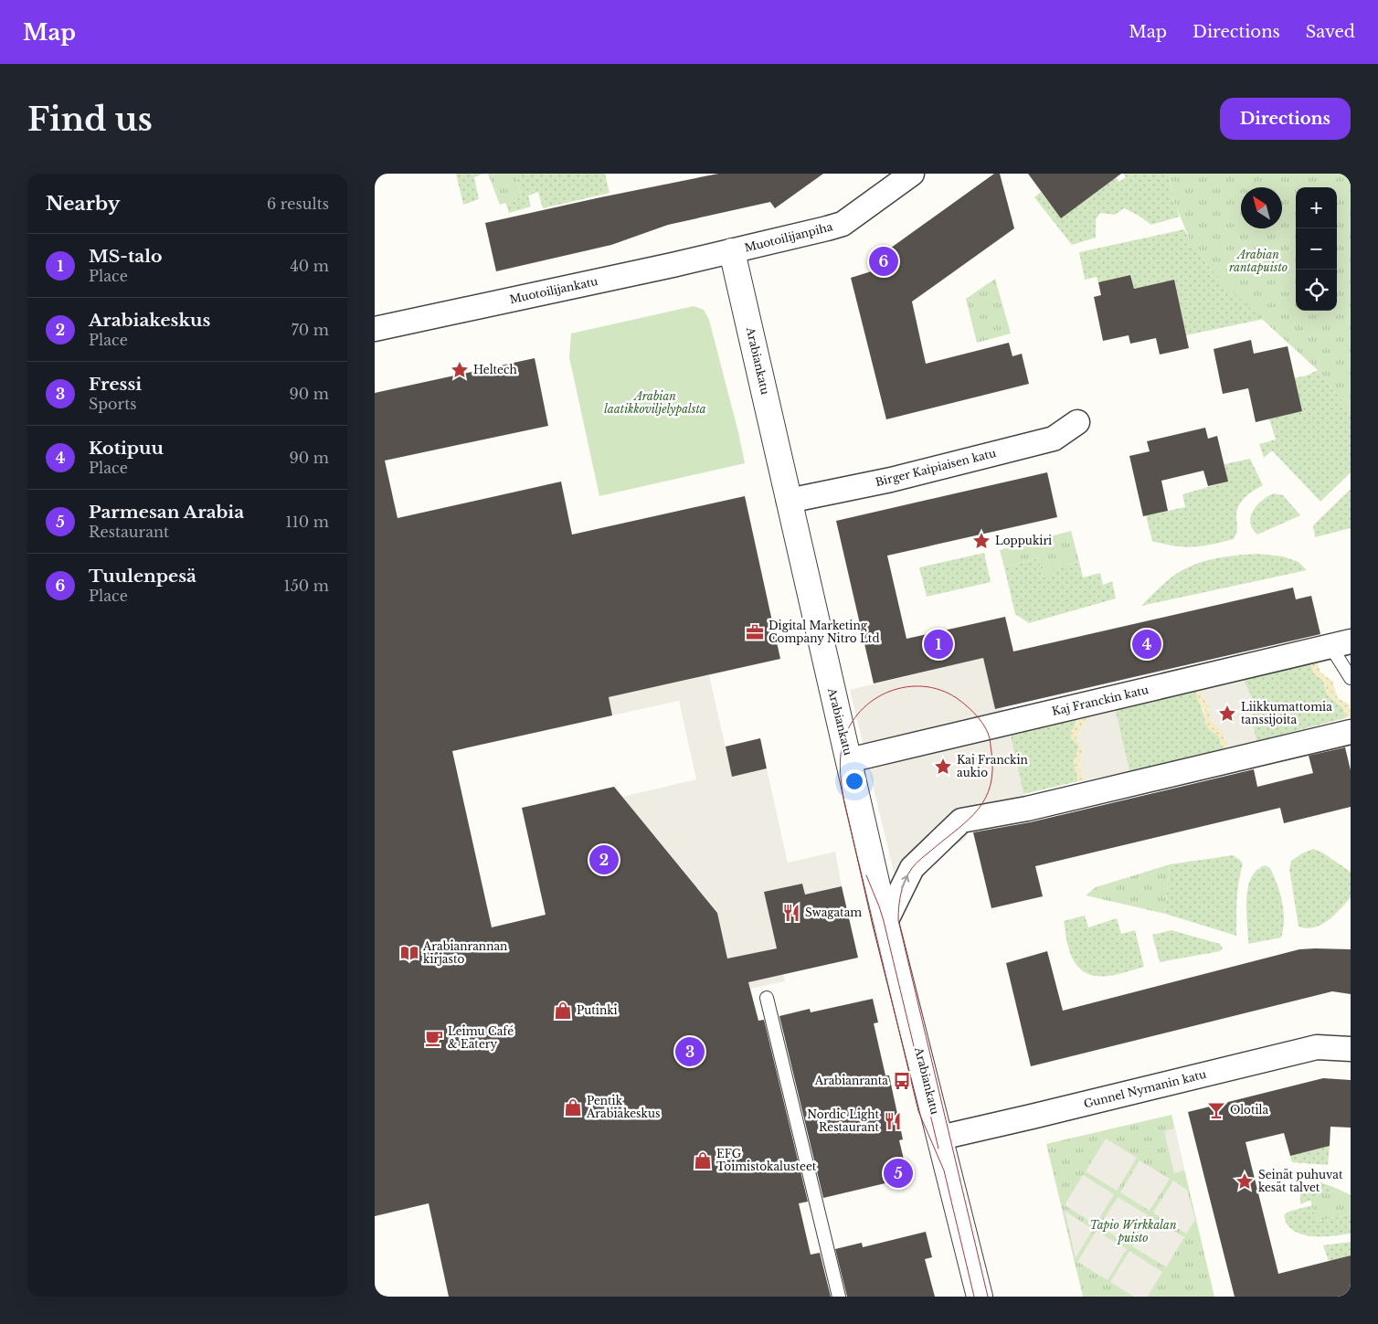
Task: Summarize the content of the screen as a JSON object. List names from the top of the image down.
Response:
{
  "streets": {
    "street": [
      "Muotoilijanpiha",
      "Muotoilijankatu",
      "Arabiankatu",
      "Birger Kaipiaisen katu",
      "Kaj Franckin katu",
      "Gunnel Nymanin katu"
    ]
  },
  "crossings": [
    ["Muotoilijanpiha", "Muotoilijankatu"],
    ["Muotoilijanpiha", "Arabiankatu"],
    ["Muotoilijankatu", "Arabiankatu"],
    ["Arabiankatu", "Birger Kaipiaisen katu"],
    ["Arabiankatu", "Kaj Franckin katu"],
    ["Arabiankatu", "Gunnel Nymanin katu"]
  ],
  "parks": ["Arabian rantapuisto", "Arabian laatikkoviljelypalsta", "Tapio Wirkkalan puisto"],
  "places": {
    "place": [
      "Heltech",
      "Loppukiri",
      "Liikkumattomia tanssijoita",
      "Kaj Franckin aukio",
      "Seinät puhuvat kesät talvet"
    ],
    "office": ["Digital Marketing Company Nitro Ltd"],
    "restaurant": ["Swagatam", "Nordic Light Restaurant"],
    "library": ["Arabianrannan kirjasto"],
    "shop": ["Putinki", "Pentik Arabiakeskus", "EFG Toimistokalusteet"],
    "cafe": ["Leimu Café & Eatery"],
    "bus stop": ["Arabianranta"],
    "bar": ["Olotila"]
  },
  "north": "top left",
  "page": {
    "header": "Map",
    "nav": ["Map", "Directions", "Saved"],
    "buttons": "Directions",
    "title": "Find us",
    "heading": ["Nearby", "6 results"],
    "map_buttons": ["+", "−"],
    "list": [
      {
        "mark": "1",
        "name": "MS-talo",
        "note": "Place",
        "value": "40 m"
      },
      {
        "mark": "2",
        "name": "Arabiakeskus",
        "note": "Place",
        "value": "70 m"
      },
      {
        "mark": "3",
        "name": "Fressi",
        "note": "Sports",
        "value": "90 m"
      },
      {
        "mark": "4",
        "name": "Kotipuu",
        "note": "Place",
        "value": "90 m"
      },
      {
        "mark": "5",
        "name": "Parmesan Arabia",
        "note": "Restaurant",
        "value": "110 m"
      },
      {
        "mark": "6",
        "name": "Tuulenpesä",
        "note": "Place",
        "value": "150 m"
      }
    ],
    "pins": [
      "6",
      "1",
      "4",
      "2",
      "3",
      "5"
    ]
  }
}
